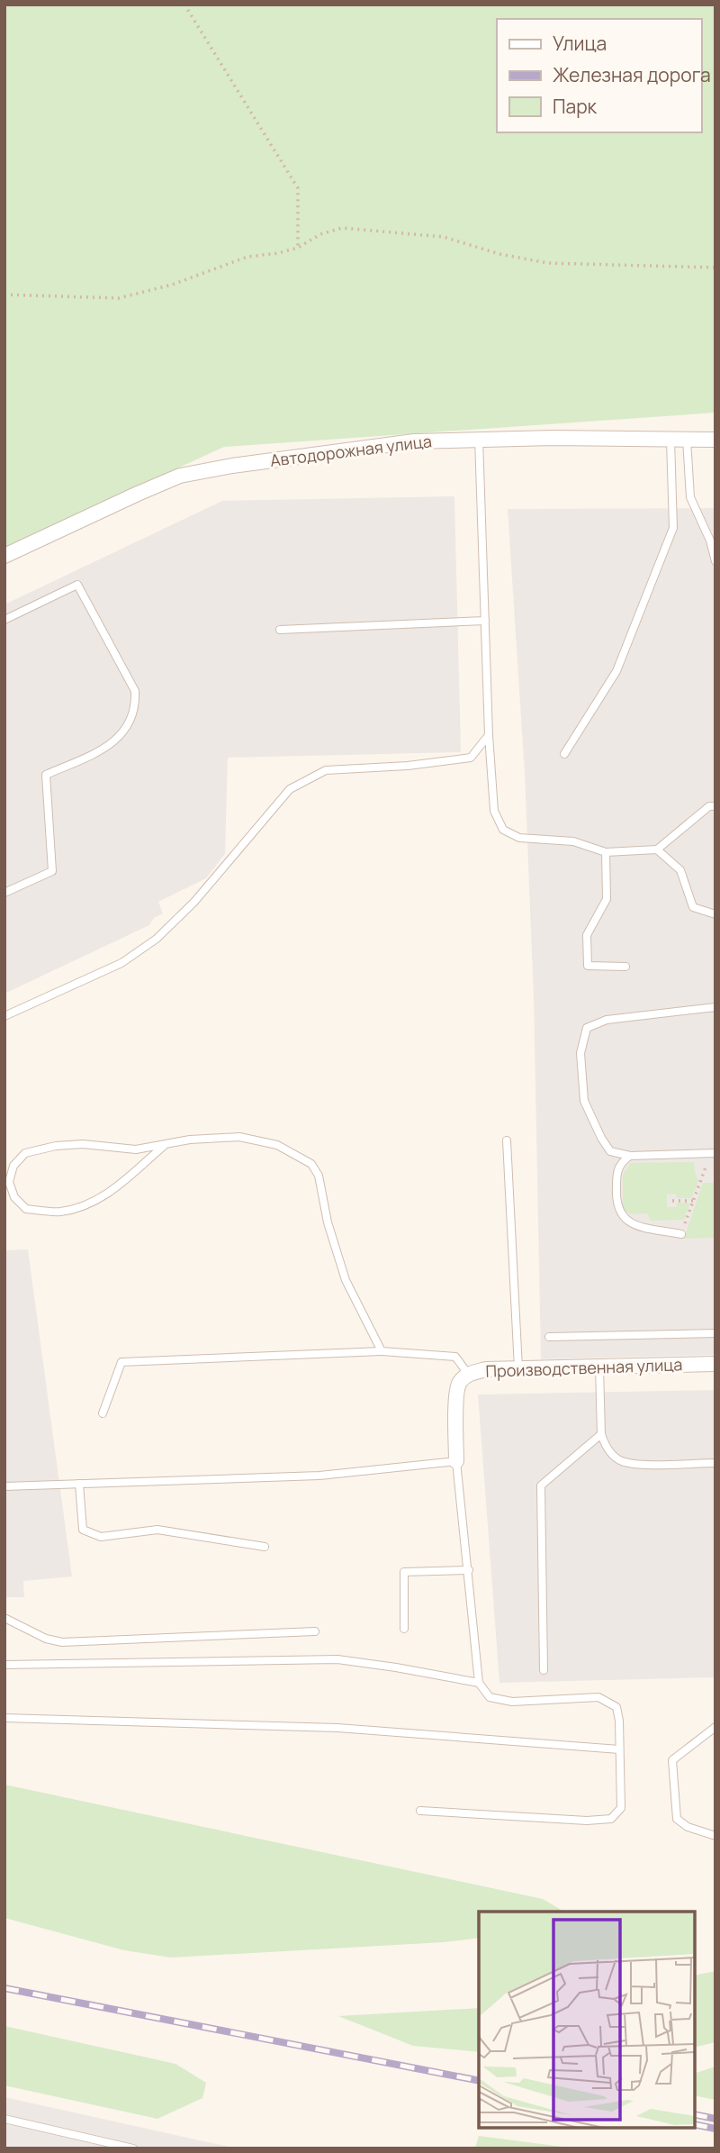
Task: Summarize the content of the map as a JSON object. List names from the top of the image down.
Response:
{
  "streets": {
    "street": ["Автодорожная улица", "Производственная улица"]
  },
  "legend": ["Улица", "Железная дорога", "Парк"]
}
